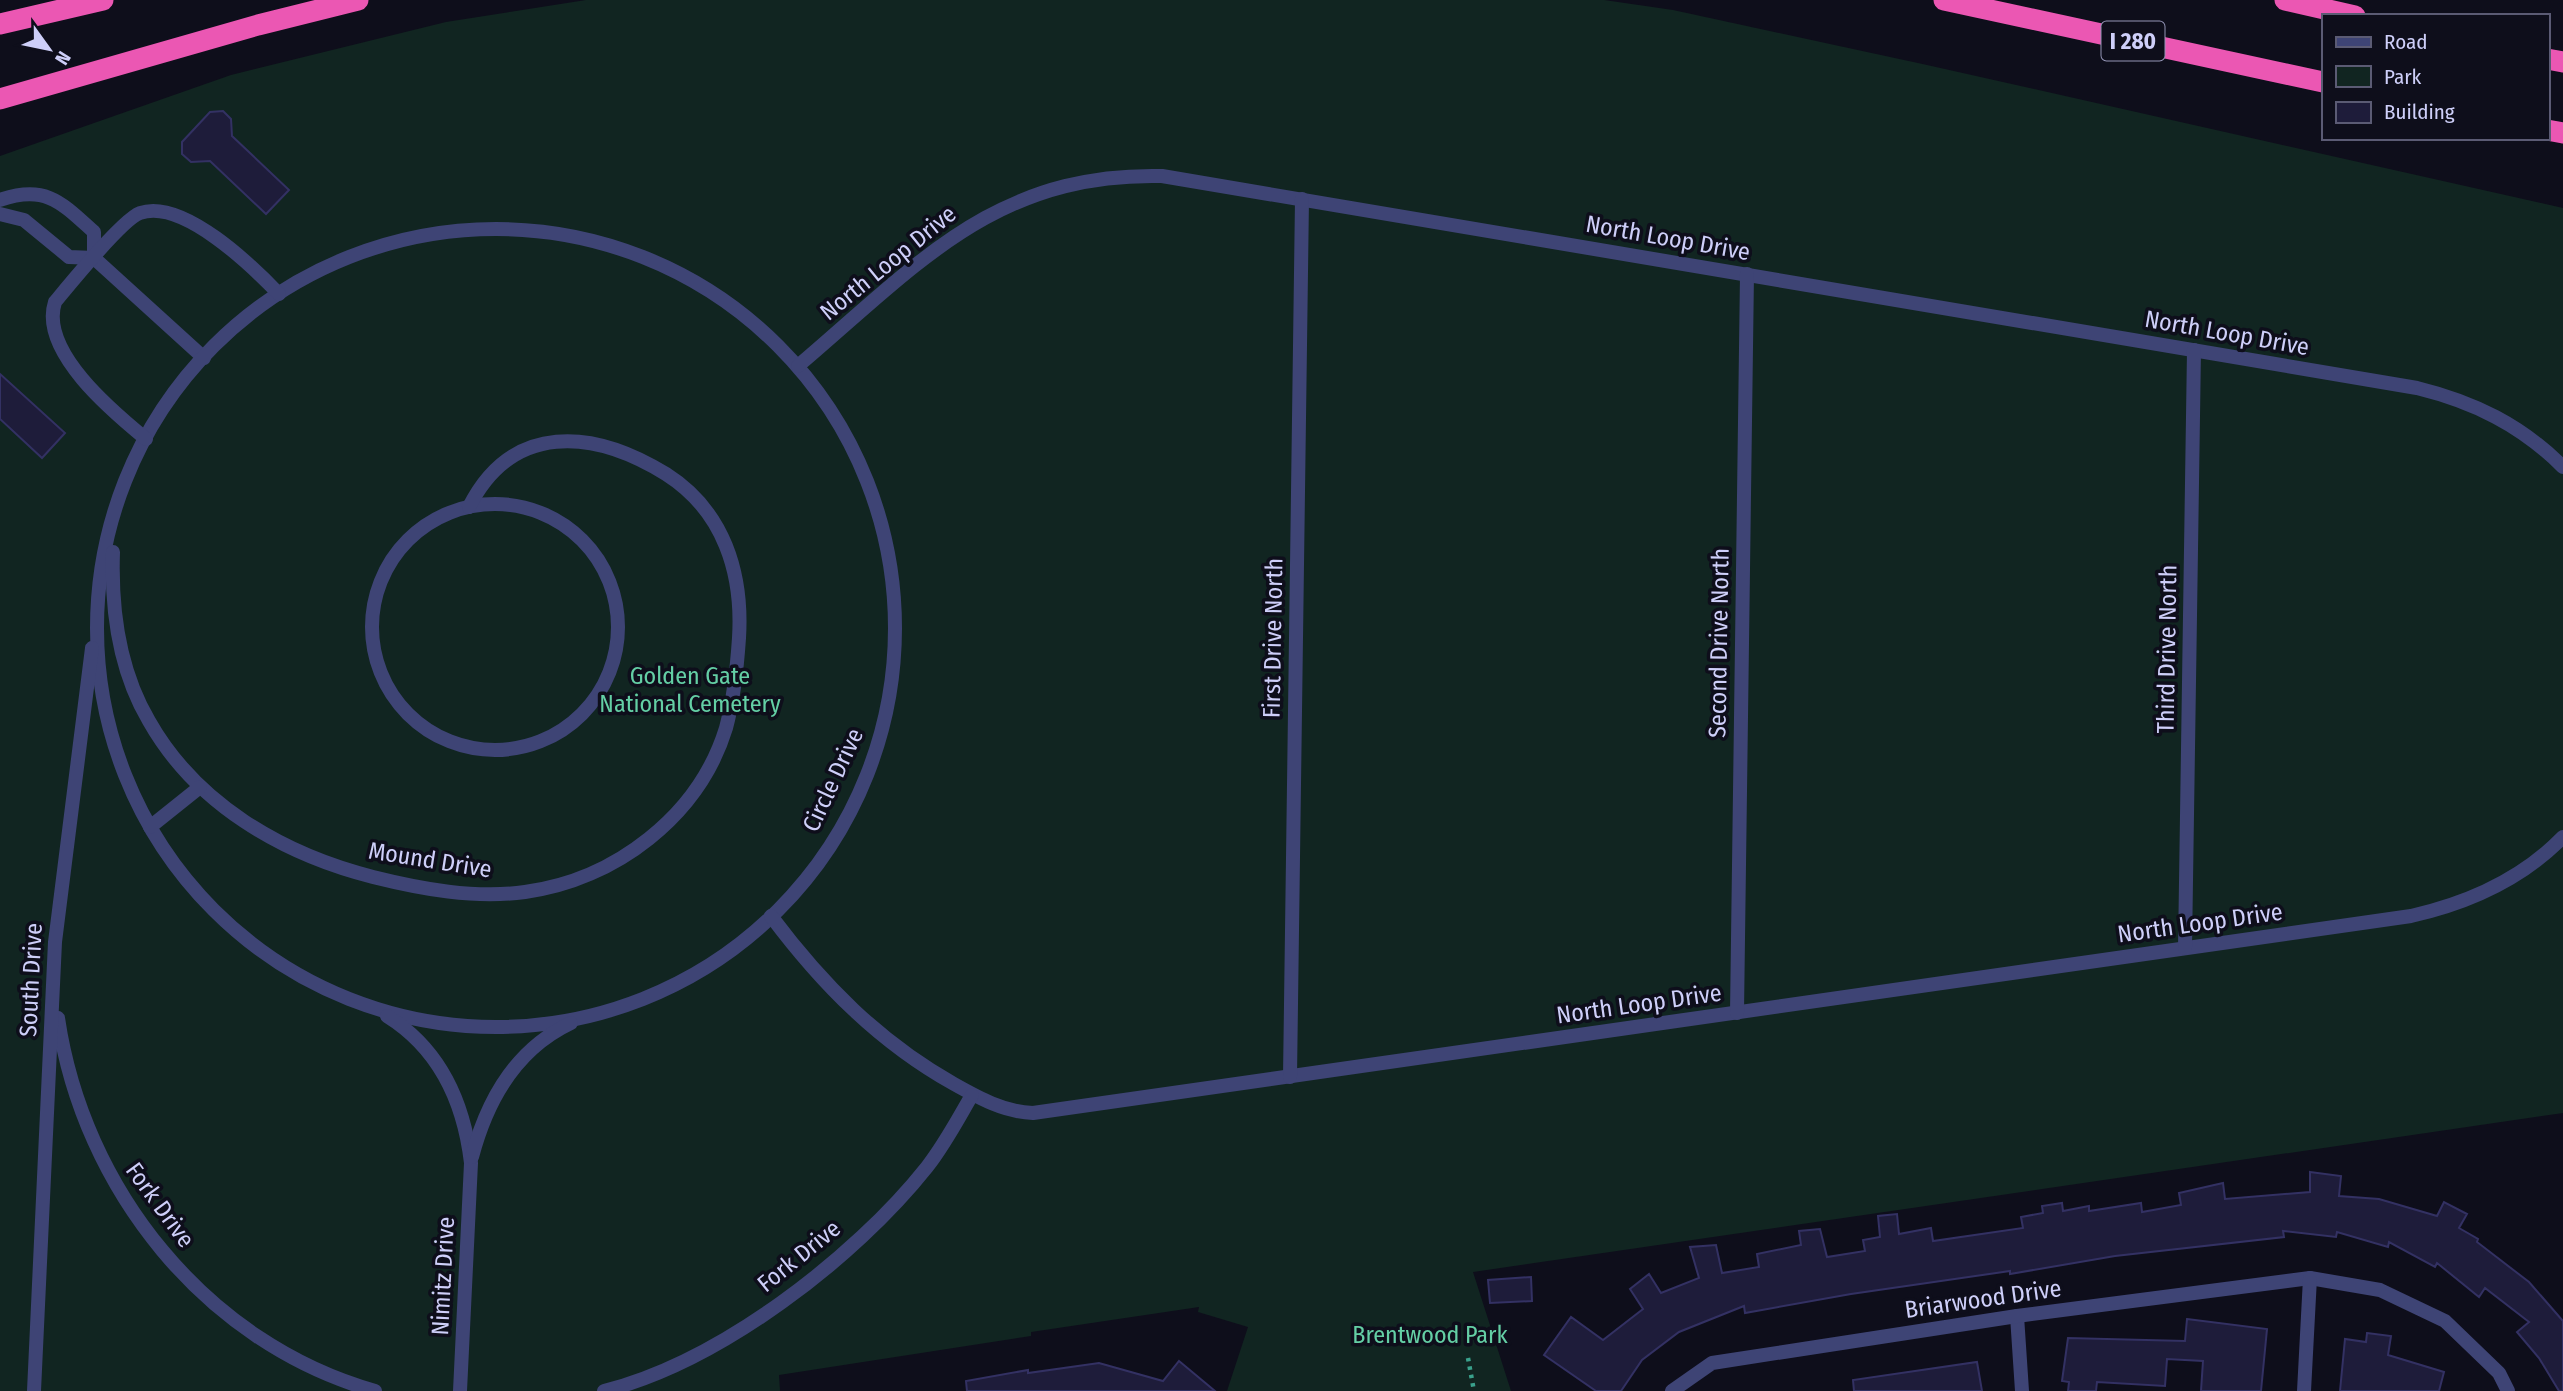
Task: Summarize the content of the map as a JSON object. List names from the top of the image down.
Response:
{
  "streets": {
    "highway": ["I 280"],
    "street": [
      "North Loop Drive",
      "First Drive North",
      "Second Drive North",
      "Third Drive North",
      "Circle Drive",
      "Mound Drive",
      "South Drive",
      "Fork Drive",
      "Nimitz Drive",
      "Briarwood Drive"
    ]
  },
  "crossings": [
    ["North Loop Drive", "First Drive North"],
    ["North Loop Drive", "Second Drive North"],
    ["North Loop Drive", "Third Drive North"],
    ["North Loop Drive", "Circle Drive"],
    ["North Loop Drive", "Fork Drive"],
    ["Circle Drive", "Mound Drive"],
    ["Circle Drive", "South Drive"],
    ["Circle Drive", "Nimitz Drive"],
    ["South Drive", "Fork Drive"]
  ],
  "parks": ["Golden Gate National Cemetery", "Brentwood Park"],
  "legend": ["Road", "Park", "Building"],
  "north": "bottom right"
}
